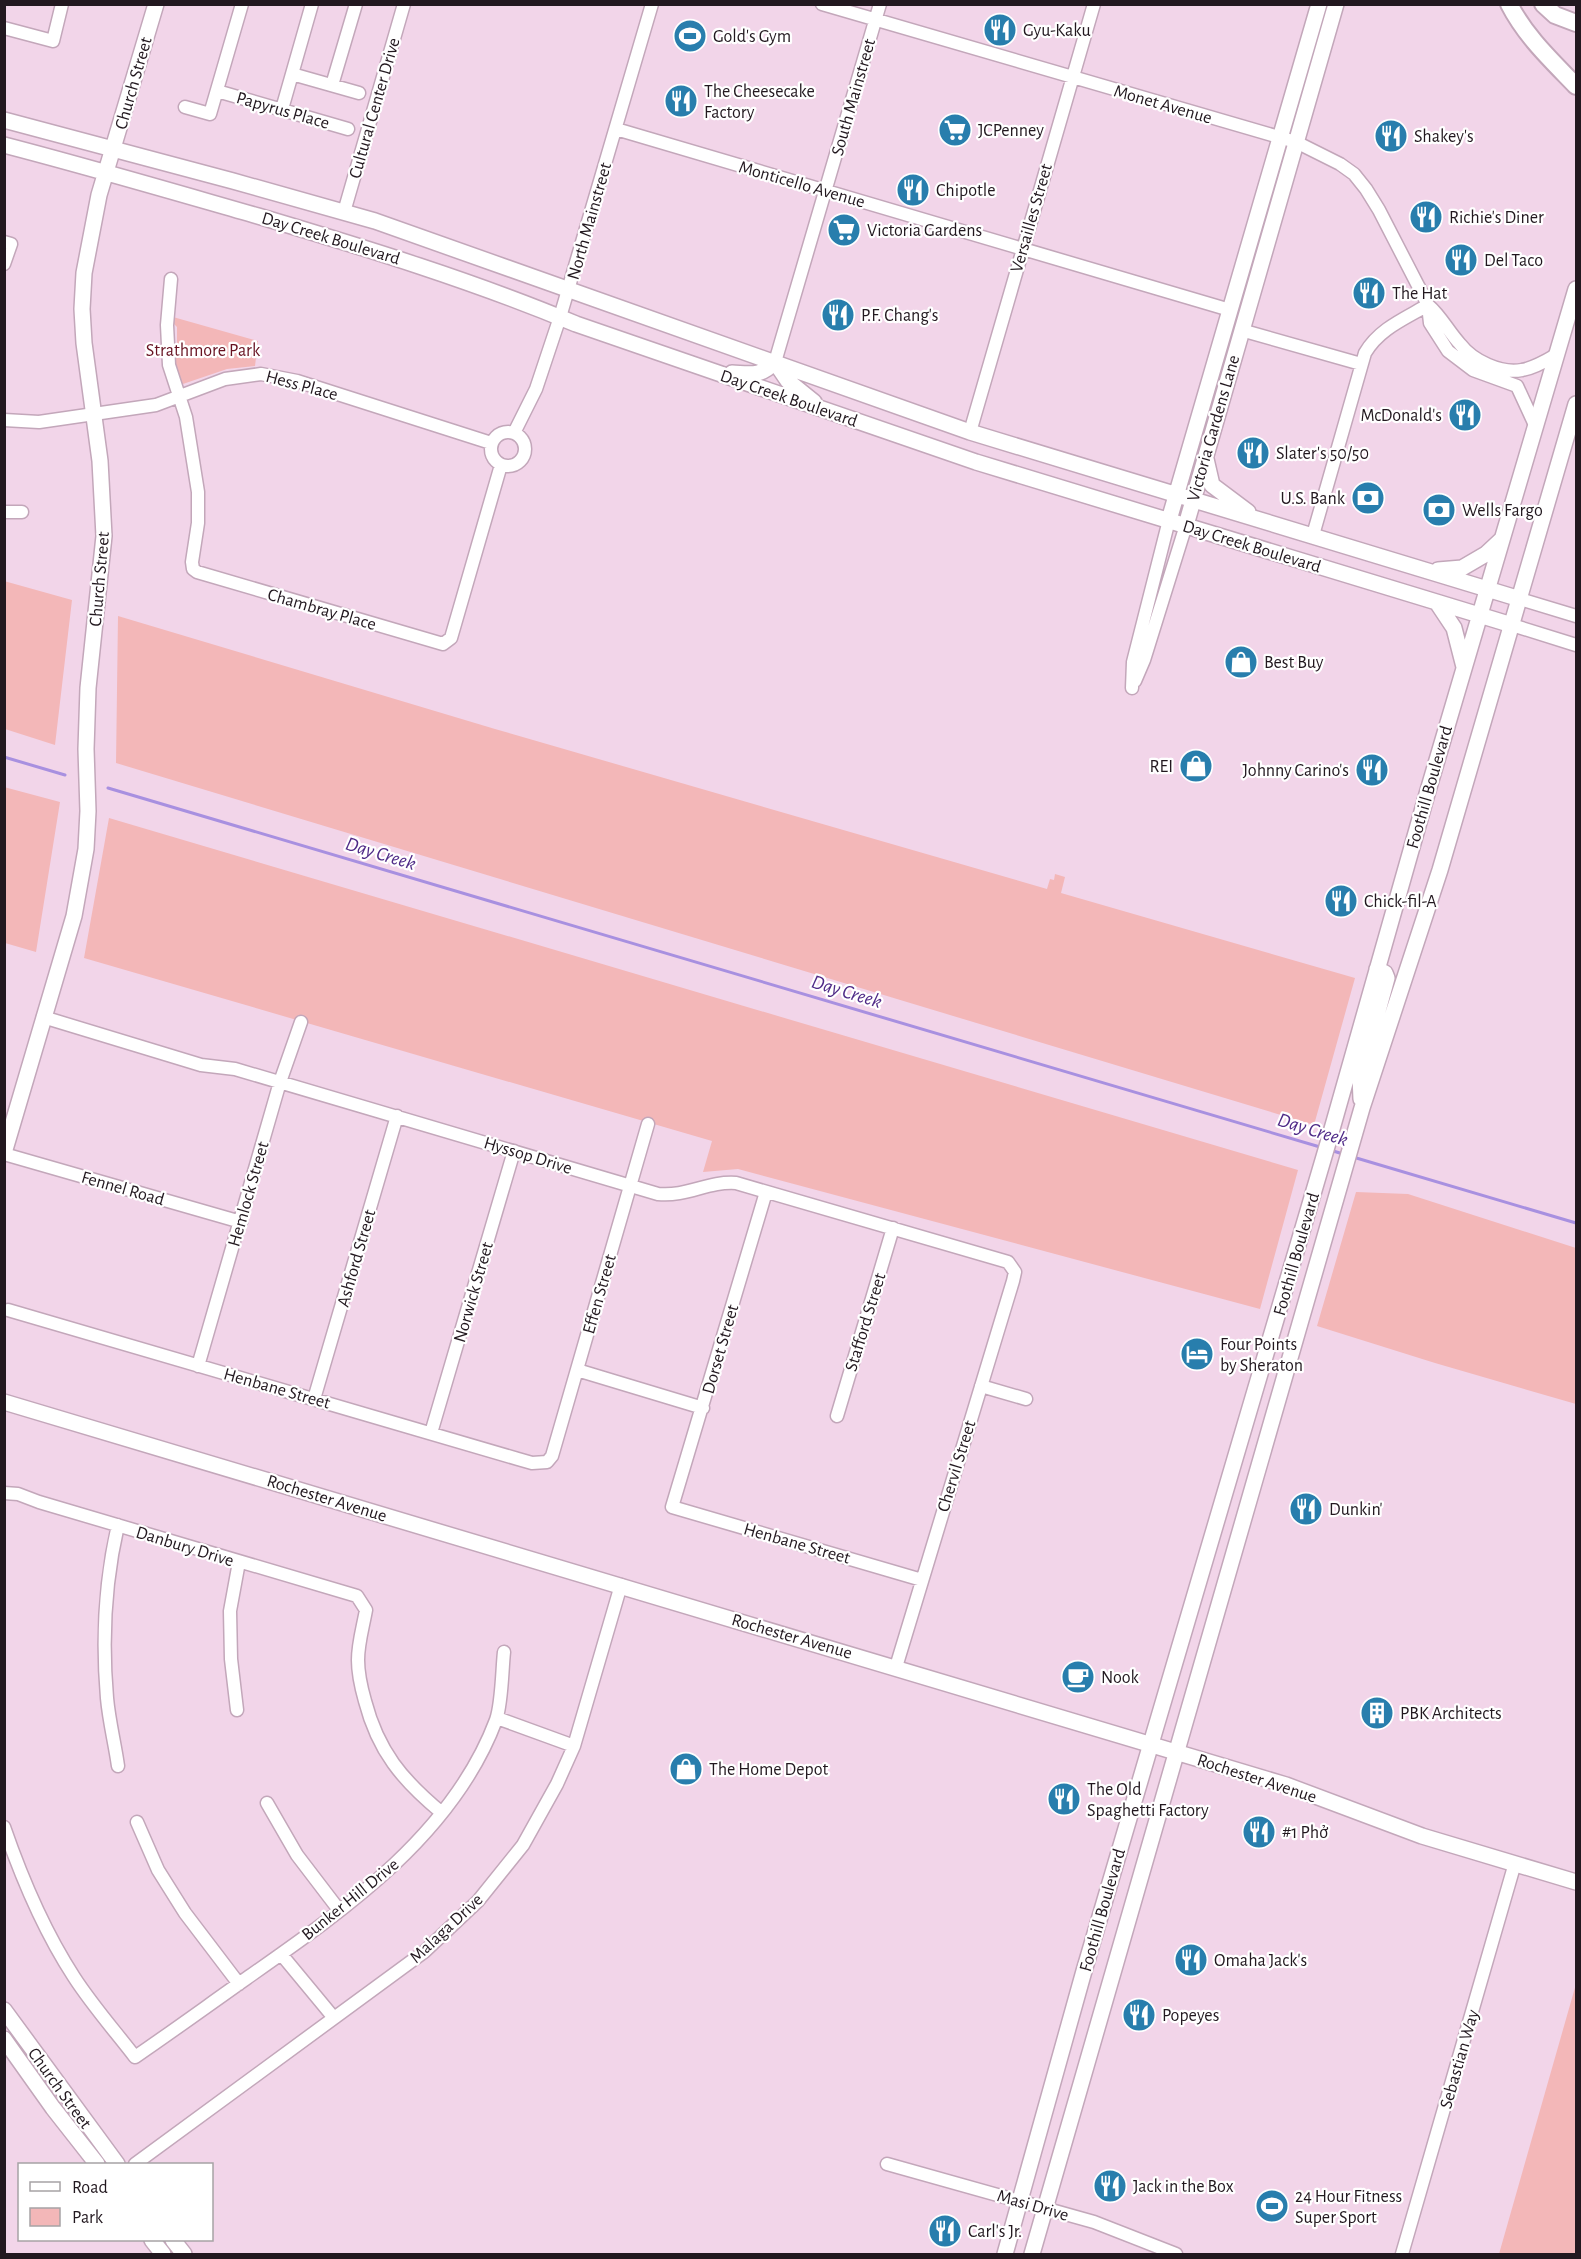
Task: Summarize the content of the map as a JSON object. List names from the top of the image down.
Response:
{
  "streets": {
    "main road": [
      "Church Street",
      "Day Creek Boulevard",
      "Victoria Gardens Lane",
      "Foothill Boulevard",
      "Rochester Avenue"
    ],
    "street": [
      "South Mainstreet",
      "Monet Avenue",
      "Cultural Center Drive",
      "Papyrus Place",
      "Monticello Avenue",
      "Versailles Street",
      "North Mainstreet",
      "Hess Place",
      "Chambray Place",
      "Hyssop Drive",
      "Fennel Road",
      "Hemlock Street",
      "Ashford Street",
      "Norwick Street",
      "Effen Street",
      "Stafford Street",
      "Dorset Street",
      "Henbane Street",
      "Chervil Street",
      "Danbury Drive",
      "Bunker Hill Drive",
      "Malaga Drive",
      "Sebastian Way",
      "Masi Drive"
    ]
  },
  "crossings": [
    ["Church Street", "Day Creek Boulevard"],
    ["Church Street", "Hess Place"],
    ["Church Street", "Hyssop Drive"],
    ["Church Street", "Fennel Road"],
    ["South Mainstreet", "Monet Avenue"],
    ["South Mainstreet", "Monticello Avenue"],
    ["South Mainstreet", "Day Creek Boulevard"],
    ["Monet Avenue", "Versailles Street"],
    ["Monet Avenue", "Victoria Gardens Lane"],
    ["Monet Avenue", "Foothill Boulevard"],
    ["Cultural Center Drive", "Day Creek Boulevard"],
    ["Monticello Avenue", "Versailles Street"],
    ["Monticello Avenue", "North Mainstreet"],
    ["Monticello Avenue", "Victoria Gardens Lane"],
    ["Versailles Street", "Day Creek Boulevard"],
    ["North Mainstreet", "Day Creek Boulevard"],
    ["North Mainstreet", "Hess Place"],
    ["North Mainstreet", "Chambray Place"],
    ["Day Creek Boulevard", "Victoria Gardens Lane"],
    ["Day Creek Boulevard", "Foothill Boulevard"],
    ["Hess Place", "Chambray Place"],
    ["Foothill Boulevard", "Rochester Avenue"],
    ["Foothill Boulevard", "Masi Drive"],
    ["Hyssop Drive", "Hemlock Street"],
    ["Hyssop Drive", "Ashford Street"],
    ["Hyssop Drive", "Norwick Street"],
    ["Hyssop Drive", "Effen Street"],
    ["Hyssop Drive", "Stafford Street"],
    ["Hyssop Drive", "Dorset Street"],
    ["Hyssop Drive", "Chervil Street"],
    ["Fennel Road", "Hemlock Street"],
    ["Hemlock Street", "Henbane Street"],
    ["Ashford Street", "Henbane Street"],
    ["Norwick Street", "Henbane Street"],
    ["Effen Street", "Henbane Street"],
    ["Dorset Street", "Henbane Street"],
    ["Henbane Street", "Chervil Street"],
    ["Chervil Street", "Rochester Avenue"],
    ["Rochester Avenue", "Malaga Drive"],
    ["Rochester Avenue", "Sebastian Way"],
    ["Danbury Drive", "Bunker Hill Drive"]
  ],
  "water": ["Day Creek"],
  "parks": ["Strathmore Park"],
  "places": {
    "restaurant": [
      "Gyu-Kaku",
      "The Cheesecake Factory",
      "Shakey's",
      "Chipotle",
      "Richie's Diner",
      "Del Taco",
      "The Hat",
      "P.F. Chang's",
      "McDonald's",
      "Slater's 50/50",
      "Johnny Carino's",
      "Chick-fil-A",
      "Dunkin'",
      "The Old Spaghetti Factory",
      "#1 Phở",
      "Omaha Jack's",
      "Popeyes",
      "Jack in the Box",
      "Carl's Jr."
    ],
    "sports": ["Gold's Gym", "24 Hour Fitness Super Sport"],
    "supermarket": ["JCPenney", "Victoria Gardens"],
    "bank": ["U.S. Bank", "Wells Fargo"],
    "shop": ["Best Buy", "REI", "The Home Depot"],
    "hotel": ["Four Points by Sheraton"],
    "cafe": ["Nook"],
    "building": ["PBK Architects"]
  },
  "legend": ["Road", "Park"]
}
